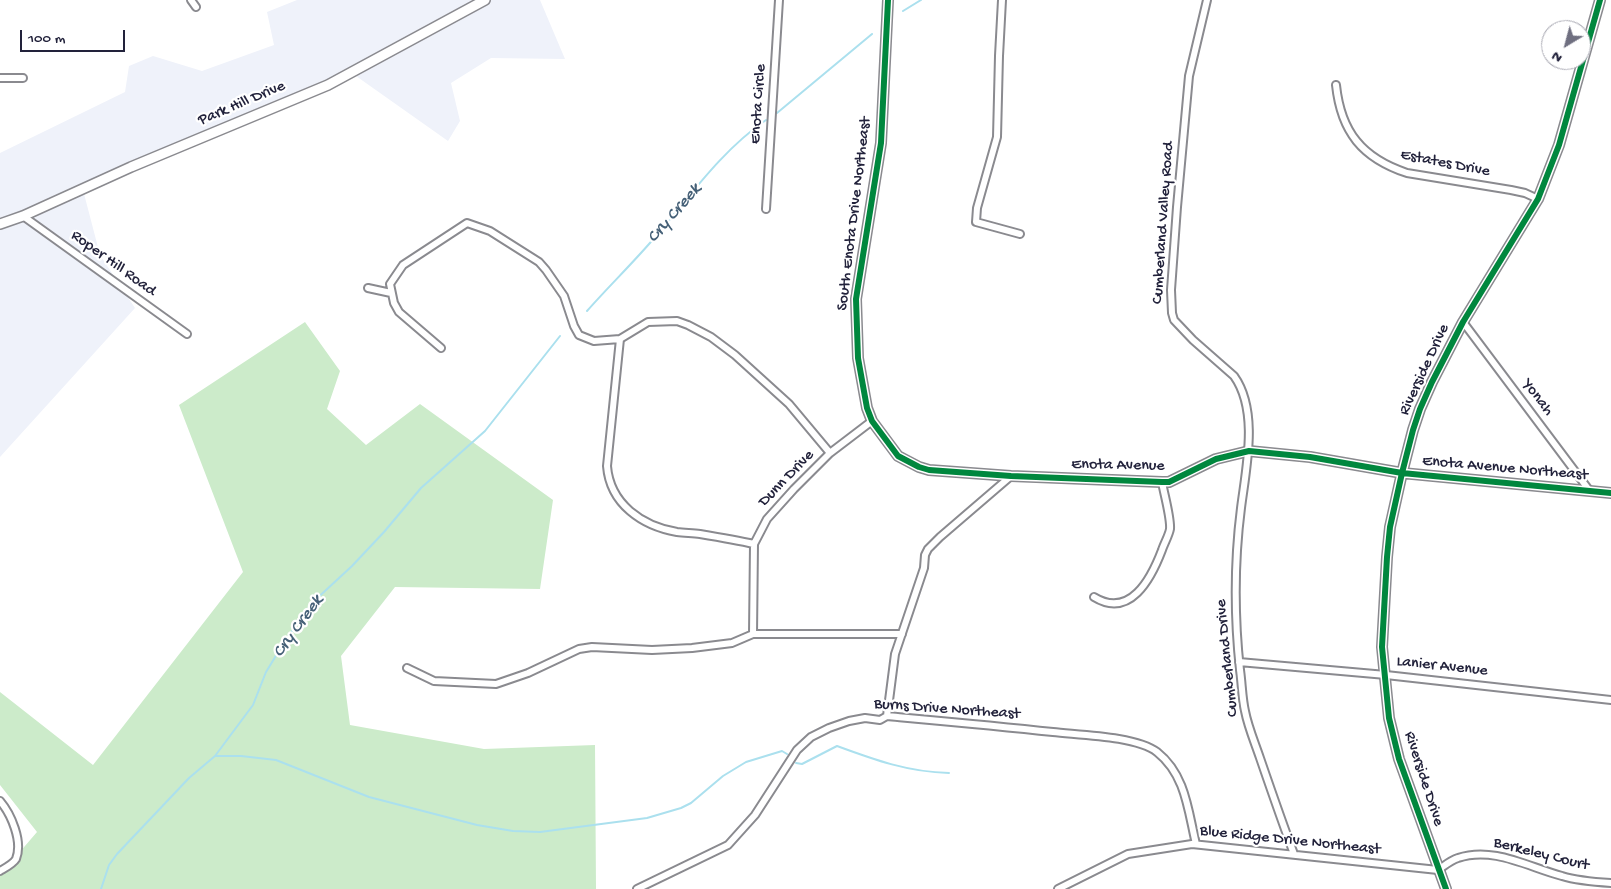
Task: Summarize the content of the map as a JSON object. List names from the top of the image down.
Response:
{
  "streets": {
    "street": [
      "Park Hill Drive",
      "Enota Circle",
      "Estates Drive",
      "South Enota Drive Northeast",
      "Cumberland Valley Road",
      "Roper Hill Road",
      "Riverside Drive",
      "Yonah",
      "Enota Avenue",
      "Enota Avenue Northeast",
      "Dunn Drive",
      "Cumberland Drive",
      "Lanier Avenue",
      "Burns Drive Northeast",
      "Blue Ridge Drive Northeast",
      "Berkeley Court"
    ]
  },
  "crossings": [
    ["Park Hill Drive", "Roper Hill Road"],
    ["Estates Drive", "Riverside Drive"],
    ["South Enota Drive Northeast", "Enota Avenue"],
    ["South Enota Drive Northeast", "Dunn Drive"],
    ["Cumberland Valley Road", "Enota Avenue"],
    ["Cumberland Valley Road", "Enota Avenue Northeast"],
    ["Cumberland Valley Road", "Cumberland Drive"],
    ["Riverside Drive", "Yonah"],
    ["Riverside Drive", "Enota Avenue Northeast"],
    ["Riverside Drive", "Lanier Avenue"],
    ["Riverside Drive", "Blue Ridge Drive Northeast"],
    ["Riverside Drive", "Berkeley Court"],
    ["Yonah", "Enota Avenue Northeast"],
    ["Enota Avenue", "Enota Avenue Northeast"],
    ["Enota Avenue", "Cumberland Drive"],
    ["Enota Avenue Northeast", "Cumberland Drive"],
    ["Cumberland Drive", "Lanier Avenue"],
    ["Cumberland Drive", "Blue Ridge Drive Northeast"],
    ["Burns Drive Northeast", "Blue Ridge Drive Northeast"],
    ["Blue Ridge Drive Northeast", "Berkeley Court"]
  ],
  "water": ["Cry Creek"],
  "scale_bar": "100 m",
  "north": "bottom left"
}
